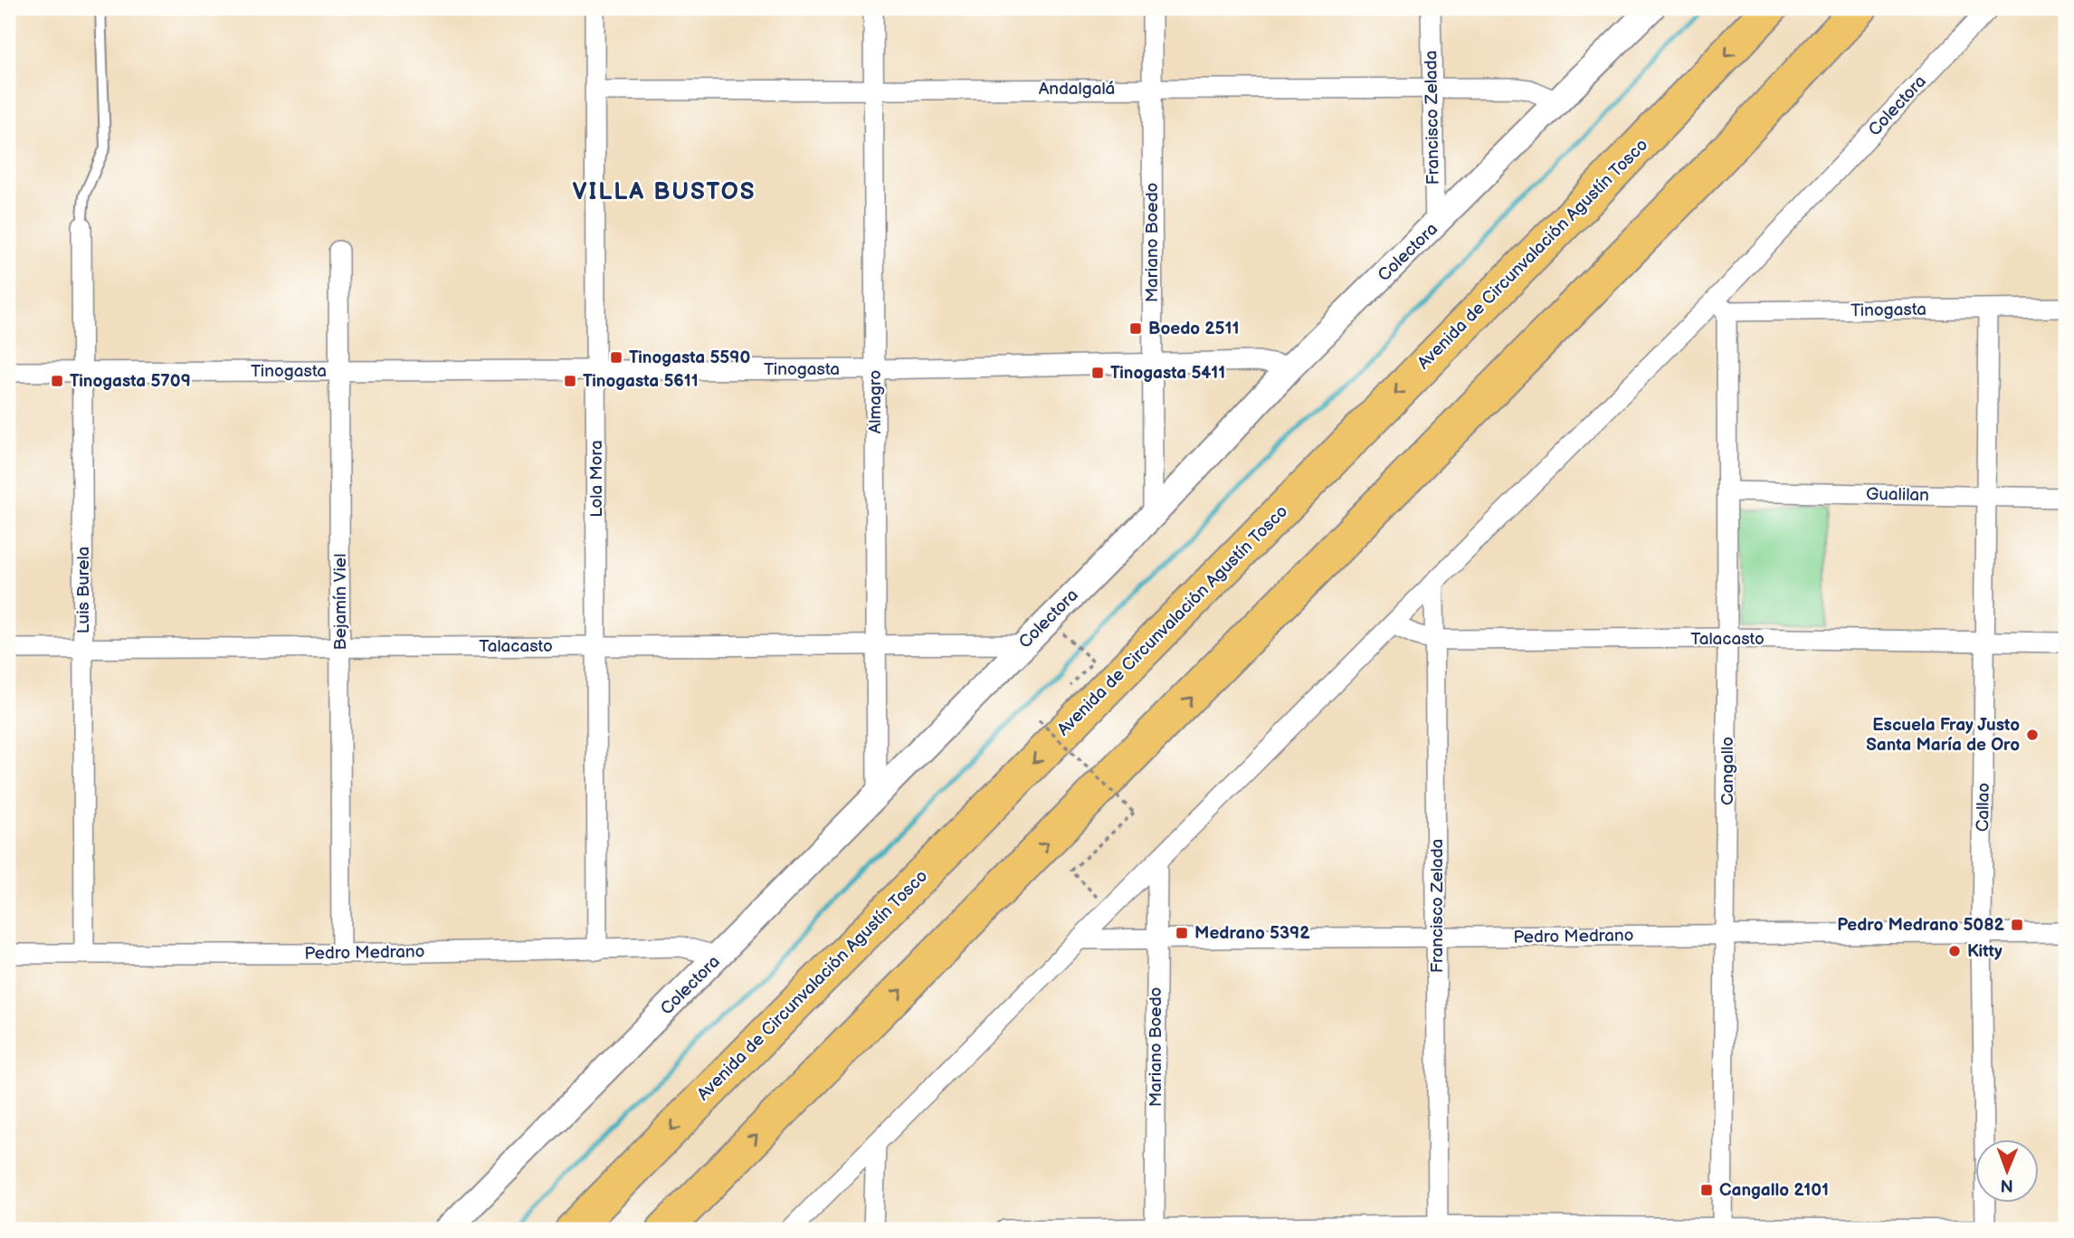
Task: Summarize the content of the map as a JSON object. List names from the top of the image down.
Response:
{
  "streets": {
    "highway": ["Avenida de Circunvalación Agustín Tosco"],
    "street": [
      "Andalgalá",
      "Colectora",
      "Francisco Zelada",
      "Mariano Boedo",
      "Tinogasta",
      "Almagro",
      "Lola Mora",
      "Gualilan",
      "Luis Burela",
      "Bejamín Viel",
      "Talacasto",
      "Cangallo",
      "Callao",
      "Pedro Medrano"
    ]
  },
  "crossings": [
    ["Andalgalá", "Colectora"],
    ["Andalgalá", "Francisco Zelada"],
    ["Andalgalá", "Mariano Boedo"],
    ["Andalgalá", "Almagro"],
    ["Andalgalá", "Lola Mora"],
    ["Colectora", "Francisco Zelada"],
    ["Colectora", "Mariano Boedo"],
    ["Colectora", "Tinogasta"],
    ["Colectora", "Almagro"],
    ["Colectora", "Talacasto"],
    ["Colectora", "Cangallo"],
    ["Colectora", "Pedro Medrano"],
    ["Francisco Zelada", "Talacasto"],
    ["Francisco Zelada", "Pedro Medrano"],
    ["Mariano Boedo", "Tinogasta"],
    ["Mariano Boedo", "Pedro Medrano"],
    ["Tinogasta", "Almagro"],
    ["Tinogasta", "Lola Mora"],
    ["Tinogasta", "Luis Burela"],
    ["Tinogasta", "Bejamín Viel"],
    ["Tinogasta", "Cangallo"],
    ["Tinogasta", "Callao"],
    ["Almagro", "Talacasto"],
    ["Lola Mora", "Talacasto"],
    ["Lola Mora", "Pedro Medrano"],
    ["Gualilan", "Cangallo"],
    ["Gualilan", "Callao"],
    ["Luis Burela", "Talacasto"],
    ["Luis Burela", "Pedro Medrano"],
    ["Bejamín Viel", "Talacasto"],
    ["Bejamín Viel", "Pedro Medrano"],
    ["Talacasto", "Cangallo"],
    ["Talacasto", "Callao"],
    ["Cangallo", "Pedro Medrano"],
    ["Callao", "Pedro Medrano"]
  ],
  "districts": ["VILLA BUSTOS"],
  "places": {
    "transit": [
      "Boedo 2511",
      "Tinogasta 5590",
      "Tinogasta 5411",
      "Tinogasta 5709",
      "Tinogasta 5611",
      "Pedro Medrano 5082",
      "Medrano 5392",
      "Cangallo 2101"
    ],
    "other": ["Escuela Fray Justo Santa María de Oro", "Kitty"]
  },
  "north": "bottom"
}
